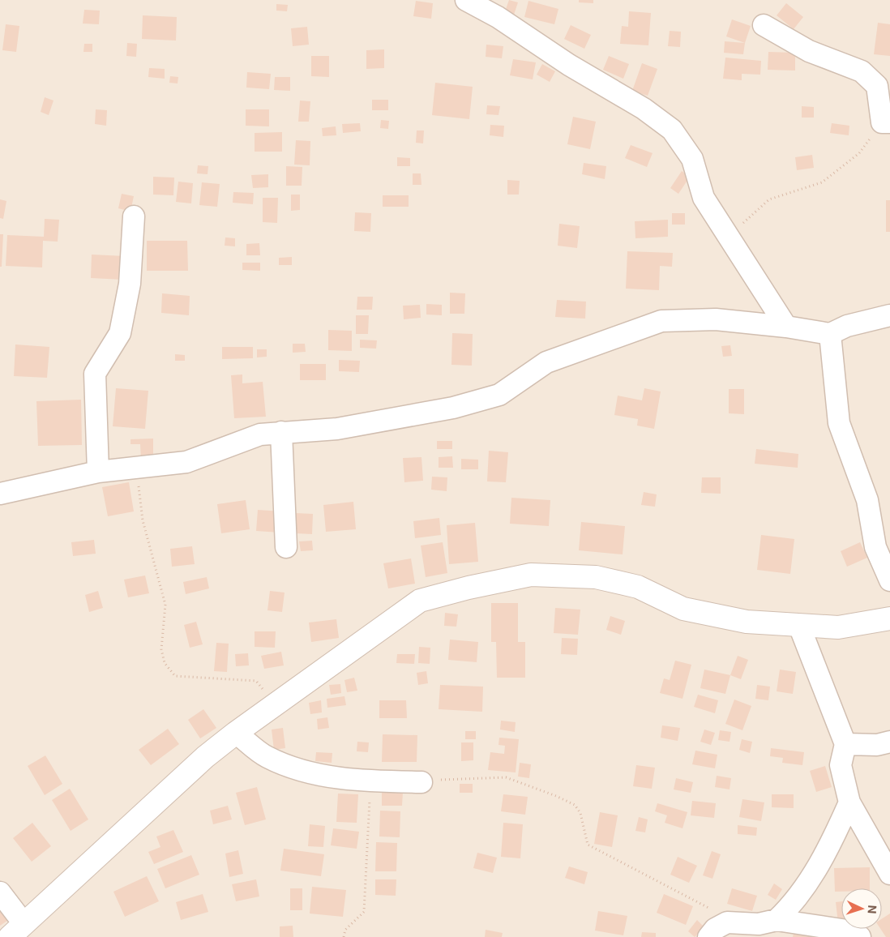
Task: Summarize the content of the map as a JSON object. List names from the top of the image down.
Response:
{
  "north": "right"
}
